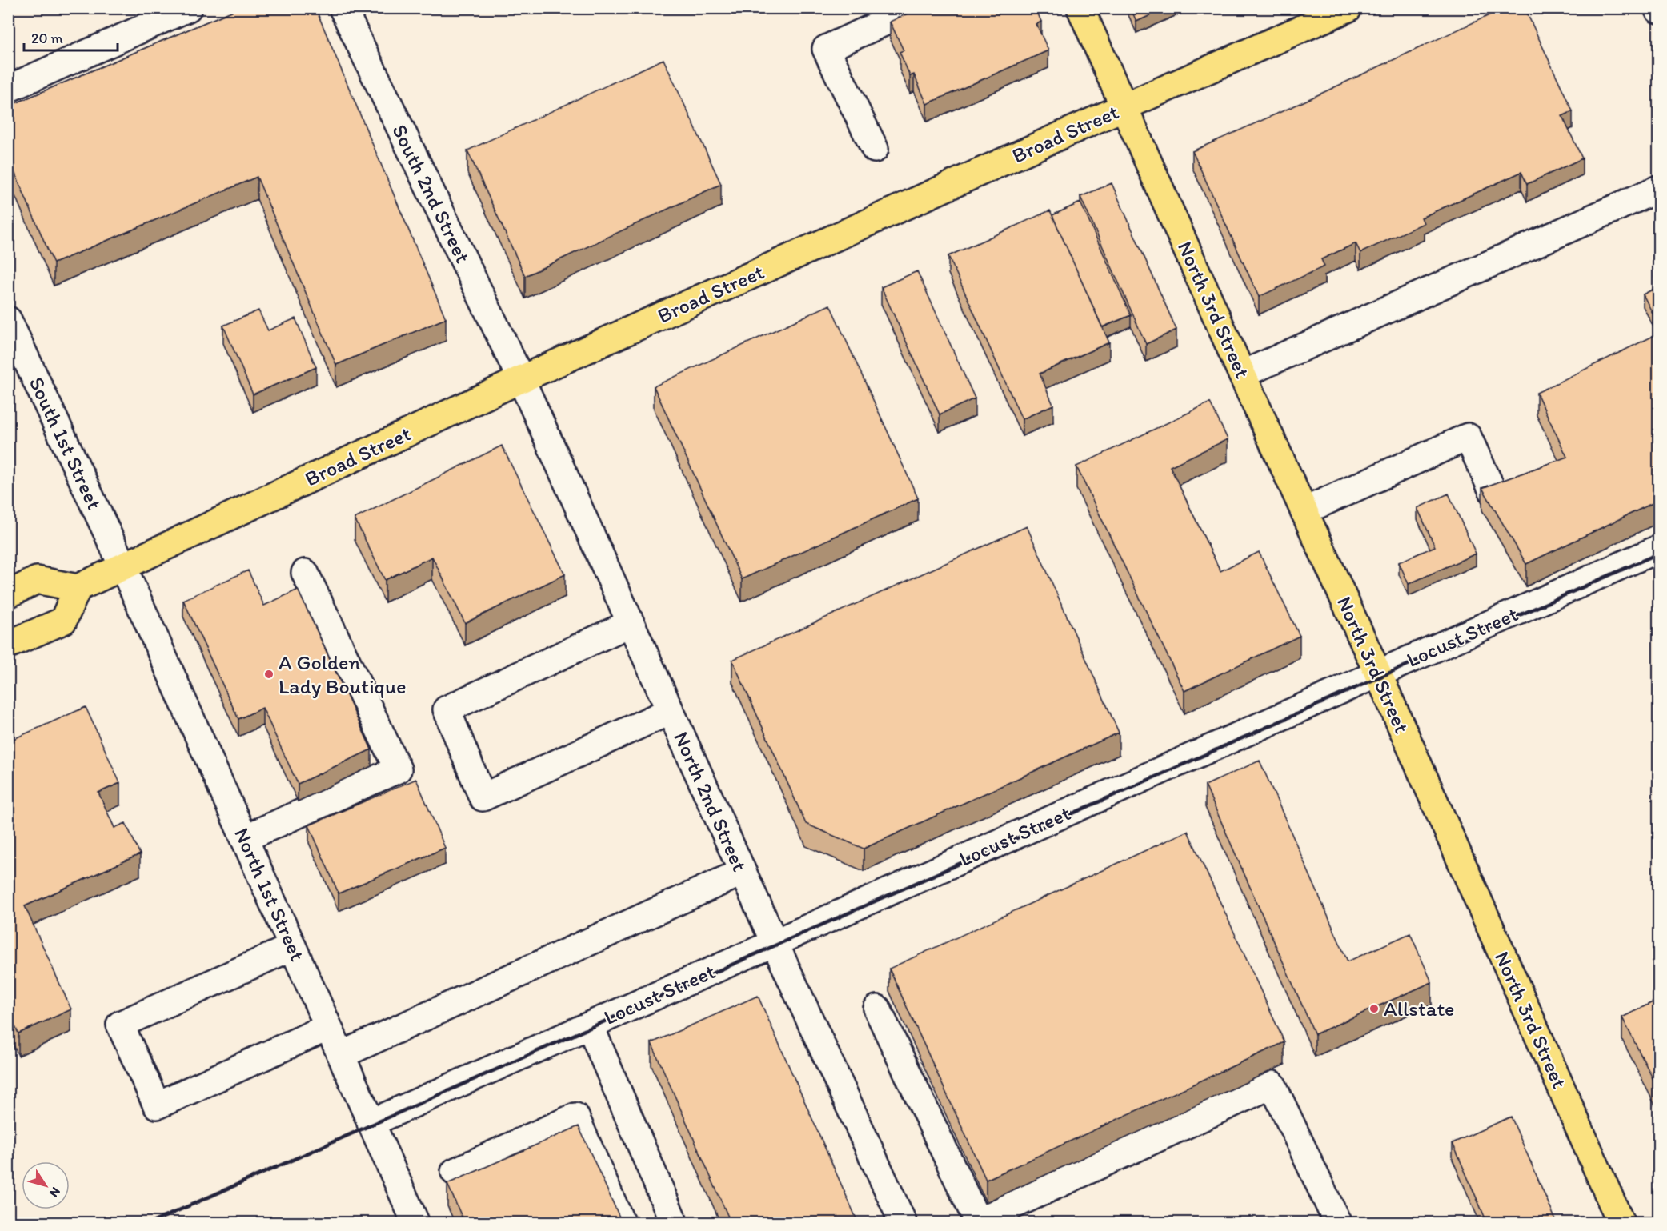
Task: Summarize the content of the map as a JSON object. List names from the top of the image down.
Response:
{
  "streets": {
    "main road": ["Broad Street", "North 3rd Street"],
    "street": [
      "South 2nd Street",
      "South 1st Street",
      "Locust Street",
      "North 2nd Street",
      "North 1st Street"
    ]
  },
  "crossings": [
    ["Broad Street", "South 2nd Street"],
    ["Broad Street", "North 3rd Street"],
    ["Broad Street", "South 1st Street"],
    ["Broad Street", "North 2nd Street"],
    ["Broad Street", "North 1st Street"],
    ["South 2nd Street", "North 2nd Street"],
    ["North 3rd Street", "Locust Street"],
    ["South 1st Street", "North 1st Street"],
    ["Locust Street", "North 2nd Street"],
    ["Locust Street", "North 1st Street"]
  ],
  "places": ["A Golden Lady Boutique", "Allstate"],
  "scale_bar": "20 m",
  "north": "bottom right"
}
